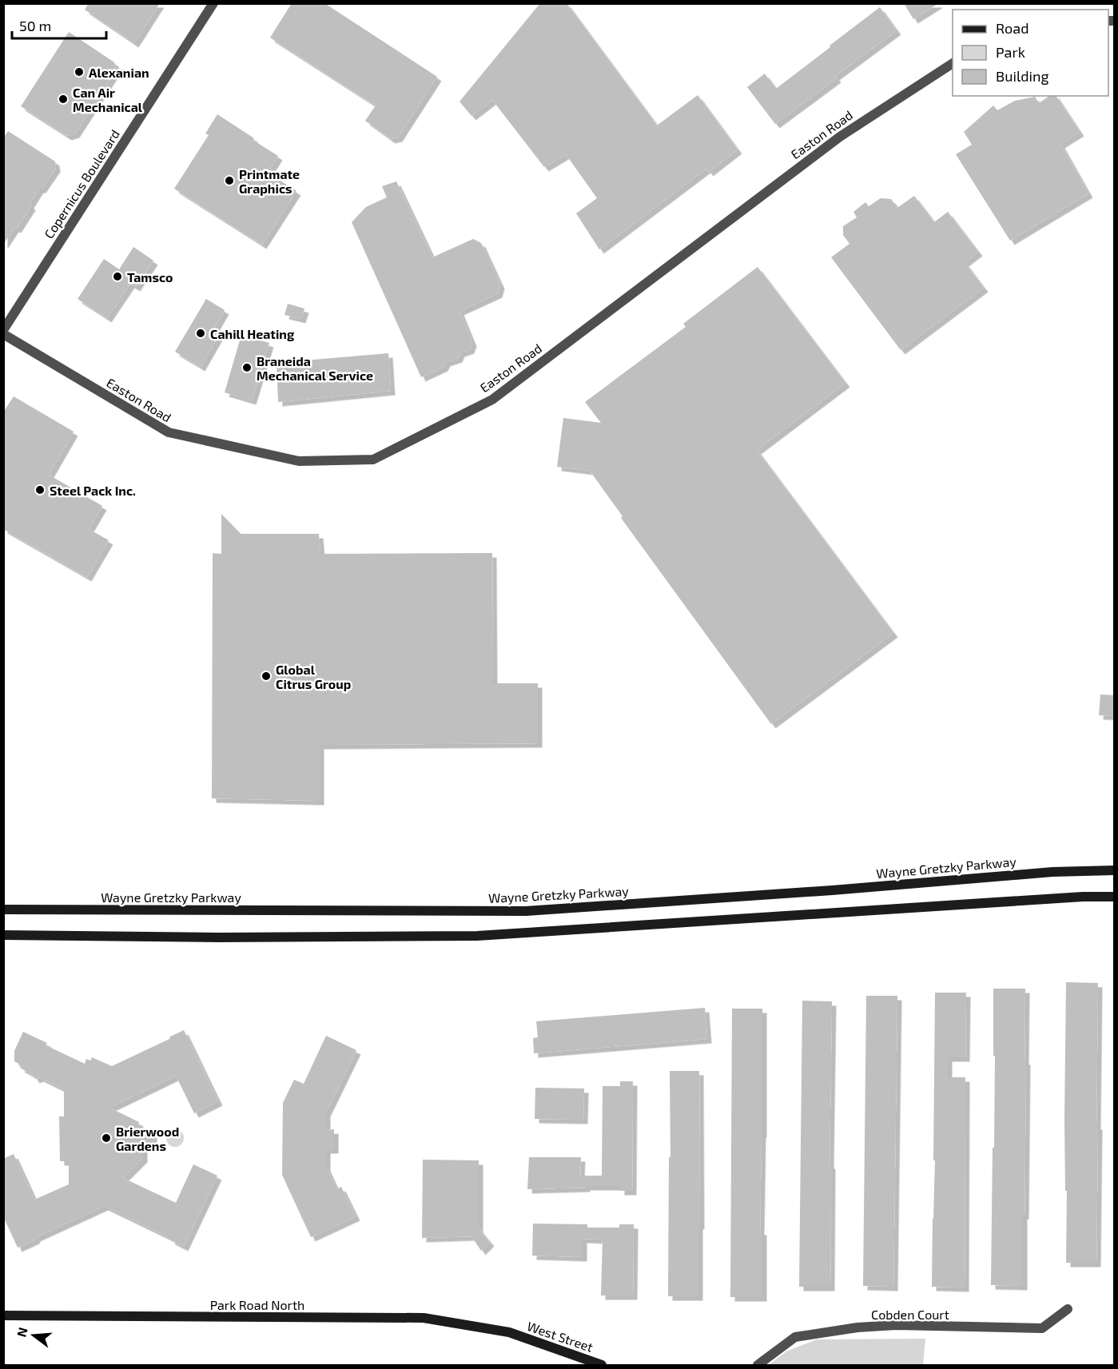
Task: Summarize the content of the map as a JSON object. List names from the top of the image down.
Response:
{
  "streets": {
    "main road": ["Wayne Gretzky Parkway", "Park Road North", "West Street"],
    "street": ["Easton Road", "Copernicus Boulevard", "Cobden Court"]
  },
  "crossings": [
    ["Park Road North", "West Street"]
  ],
  "places": [
    "Alexanian",
    "Can Air Mechanical",
    "Printmate Graphics",
    "Tamsco",
    "Cahill Heating",
    "Braneida Mechanical Service",
    "Steel Pack Inc.",
    "Global Citrus Group",
    "Brierwood Gardens"
  ],
  "legend": ["Road", "Park", "Building"],
  "scale_bar": "50 m",
  "north": "left"
}
